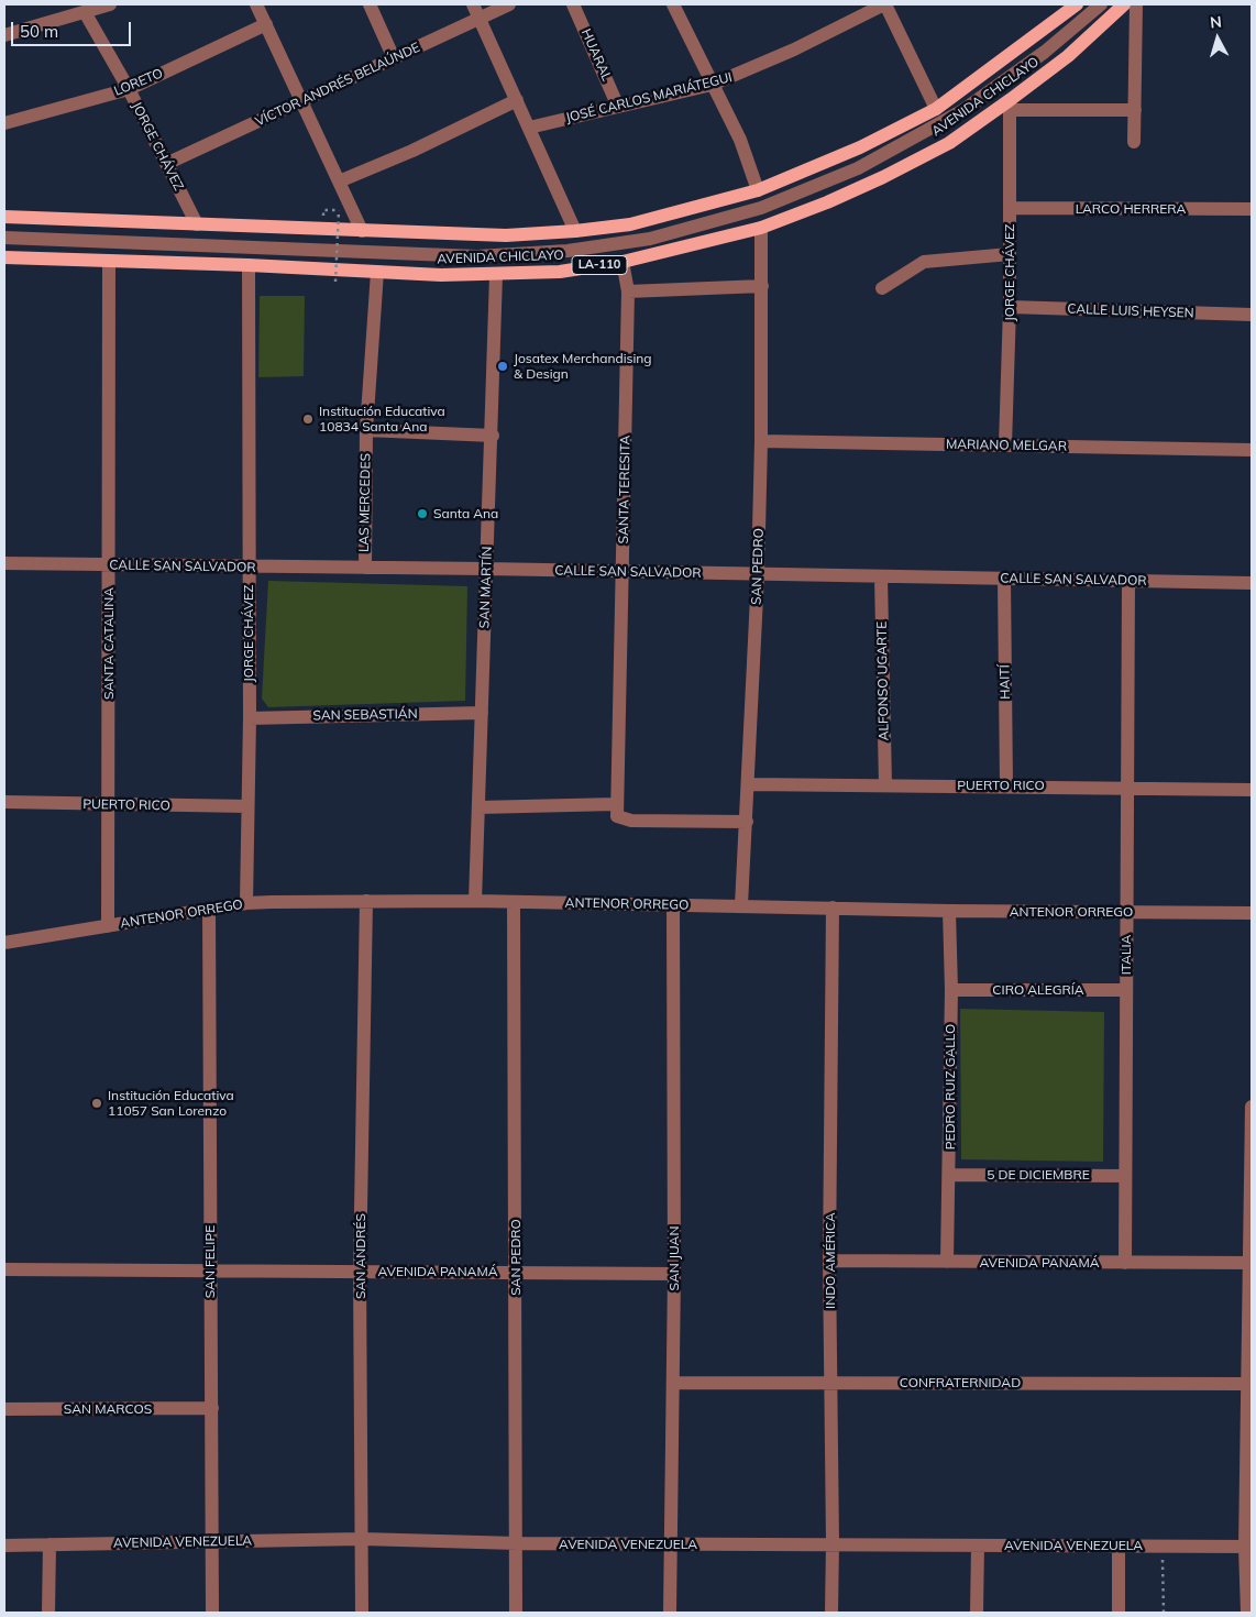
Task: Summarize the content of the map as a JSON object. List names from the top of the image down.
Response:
{
  "streets": {
    "main road": ["AVENIDA CHICLAYO", "LA-110"],
    "street": [
      "HUARAL",
      "LORETO",
      "VÍCTOR ANDRÉS BELAÚNDE",
      "JOSÉ CARLOS MARIÁTEGUI",
      "JORGE CHÁVEZ",
      "LARCO HERRERA",
      "CALLE LUIS HEYSEN",
      "MARIANO MELGAR",
      "SANTA TERESITA",
      "LAS MERCEDES",
      "CALLE SAN SALVADOR",
      "SAN PEDRO",
      "SAN MARTÍN",
      "SANTA CATALINA",
      "ALFONSO UGARTE",
      "HAITÍ",
      "SAN SEBASTIÁN",
      "PUERTO RICO",
      "ANTENOR ORREGO",
      "ITALIA",
      "CIRO ALEGRÍA",
      "PEDRO RUIZ GALLO",
      "5 DE DICIEMBRE",
      "SAN ANDRÉS",
      "SAN JUAN",
      "INDO AMÉRICA",
      "SAN FELIPE",
      "AVENIDA PANAMÁ",
      "CONFRATERNIDAD",
      "SAN MARCOS",
      "AVENIDA VENEZUELA"
    ]
  },
  "crossings": [
    ["HUARAL", "JOSÉ CARLOS MARIÁTEGUI"],
    ["LORETO", "JORGE CHÁVEZ"],
    ["VÍCTOR ANDRÉS BELAÚNDE", "JORGE CHÁVEZ"],
    ["AVENIDA CHICLAYO", "JORGE CHÁVEZ"],
    ["AVENIDA CHICLAYO", "SANTA TERESITA"],
    ["AVENIDA CHICLAYO", "LAS MERCEDES"],
    ["AVENIDA CHICLAYO", "SAN PEDRO"],
    ["AVENIDA CHICLAYO", "SAN MARTÍN"],
    ["AVENIDA CHICLAYO", "SANTA CATALINA"],
    ["JORGE CHÁVEZ", "LARCO HERRERA"],
    ["JORGE CHÁVEZ", "CALLE LUIS HEYSEN"],
    ["JORGE CHÁVEZ", "MARIANO MELGAR"],
    ["JORGE CHÁVEZ", "CALLE SAN SALVADOR"],
    ["JORGE CHÁVEZ", "SAN SEBASTIÁN"],
    ["JORGE CHÁVEZ", "PUERTO RICO"],
    ["JORGE CHÁVEZ", "ANTENOR ORREGO"],
    ["MARIANO MELGAR", "SAN PEDRO"],
    ["SANTA TERESITA", "CALLE SAN SALVADOR"],
    ["LAS MERCEDES", "CALLE SAN SALVADOR"],
    ["CALLE SAN SALVADOR", "SAN PEDRO"],
    ["CALLE SAN SALVADOR", "SAN MARTÍN"],
    ["CALLE SAN SALVADOR", "SANTA CATALINA"],
    ["CALLE SAN SALVADOR", "ALFONSO UGARTE"],
    ["CALLE SAN SALVADOR", "HAITÍ"],
    ["CALLE SAN SALVADOR", "ITALIA"],
    ["SAN PEDRO", "PUERTO RICO"],
    ["SAN PEDRO", "ANTENOR ORREGO"],
    ["SAN PEDRO", "AVENIDA PANAMÁ"],
    ["SAN PEDRO", "AVENIDA VENEZUELA"],
    ["SAN MARTÍN", "SAN SEBASTIÁN"],
    ["SAN MARTÍN", "ANTENOR ORREGO"],
    ["SANTA CATALINA", "PUERTO RICO"],
    ["SANTA CATALINA", "ANTENOR ORREGO"],
    ["ALFONSO UGARTE", "PUERTO RICO"],
    ["HAITÍ", "PUERTO RICO"],
    ["PUERTO RICO", "ITALIA"],
    ["ANTENOR ORREGO", "ITALIA"],
    ["ANTENOR ORREGO", "PEDRO RUIZ GALLO"],
    ["ANTENOR ORREGO", "SAN ANDRÉS"],
    ["ANTENOR ORREGO", "SAN JUAN"],
    ["ANTENOR ORREGO", "INDO AMÉRICA"],
    ["ANTENOR ORREGO", "SAN FELIPE"],
    ["ITALIA", "CIRO ALEGRÍA"],
    ["ITALIA", "5 DE DICIEMBRE"],
    ["ITALIA", "AVENIDA PANAMÁ"],
    ["CIRO ALEGRÍA", "PEDRO RUIZ GALLO"],
    ["PEDRO RUIZ GALLO", "5 DE DICIEMBRE"],
    ["PEDRO RUIZ GALLO", "AVENIDA PANAMÁ"],
    ["SAN ANDRÉS", "AVENIDA PANAMÁ"],
    ["SAN ANDRÉS", "AVENIDA VENEZUELA"],
    ["SAN JUAN", "AVENIDA PANAMÁ"],
    ["SAN JUAN", "CONFRATERNIDAD"],
    ["SAN JUAN", "AVENIDA VENEZUELA"],
    ["INDO AMÉRICA", "AVENIDA PANAMÁ"],
    ["INDO AMÉRICA", "CONFRATERNIDAD"],
    ["INDO AMÉRICA", "AVENIDA VENEZUELA"],
    ["SAN FELIPE", "AVENIDA PANAMÁ"],
    ["SAN FELIPE", "SAN MARCOS"],
    ["SAN FELIPE", "AVENIDA VENEZUELA"]
  ],
  "places": [
    "Josatex Merchandising & Design",
    "Institución Educativa 10834 Santa Ana",
    "Santa Ana",
    "Institución Educativa 11057 San Lorenzo"
  ],
  "scale_bar": "50 m",
  "north": "top"
}
